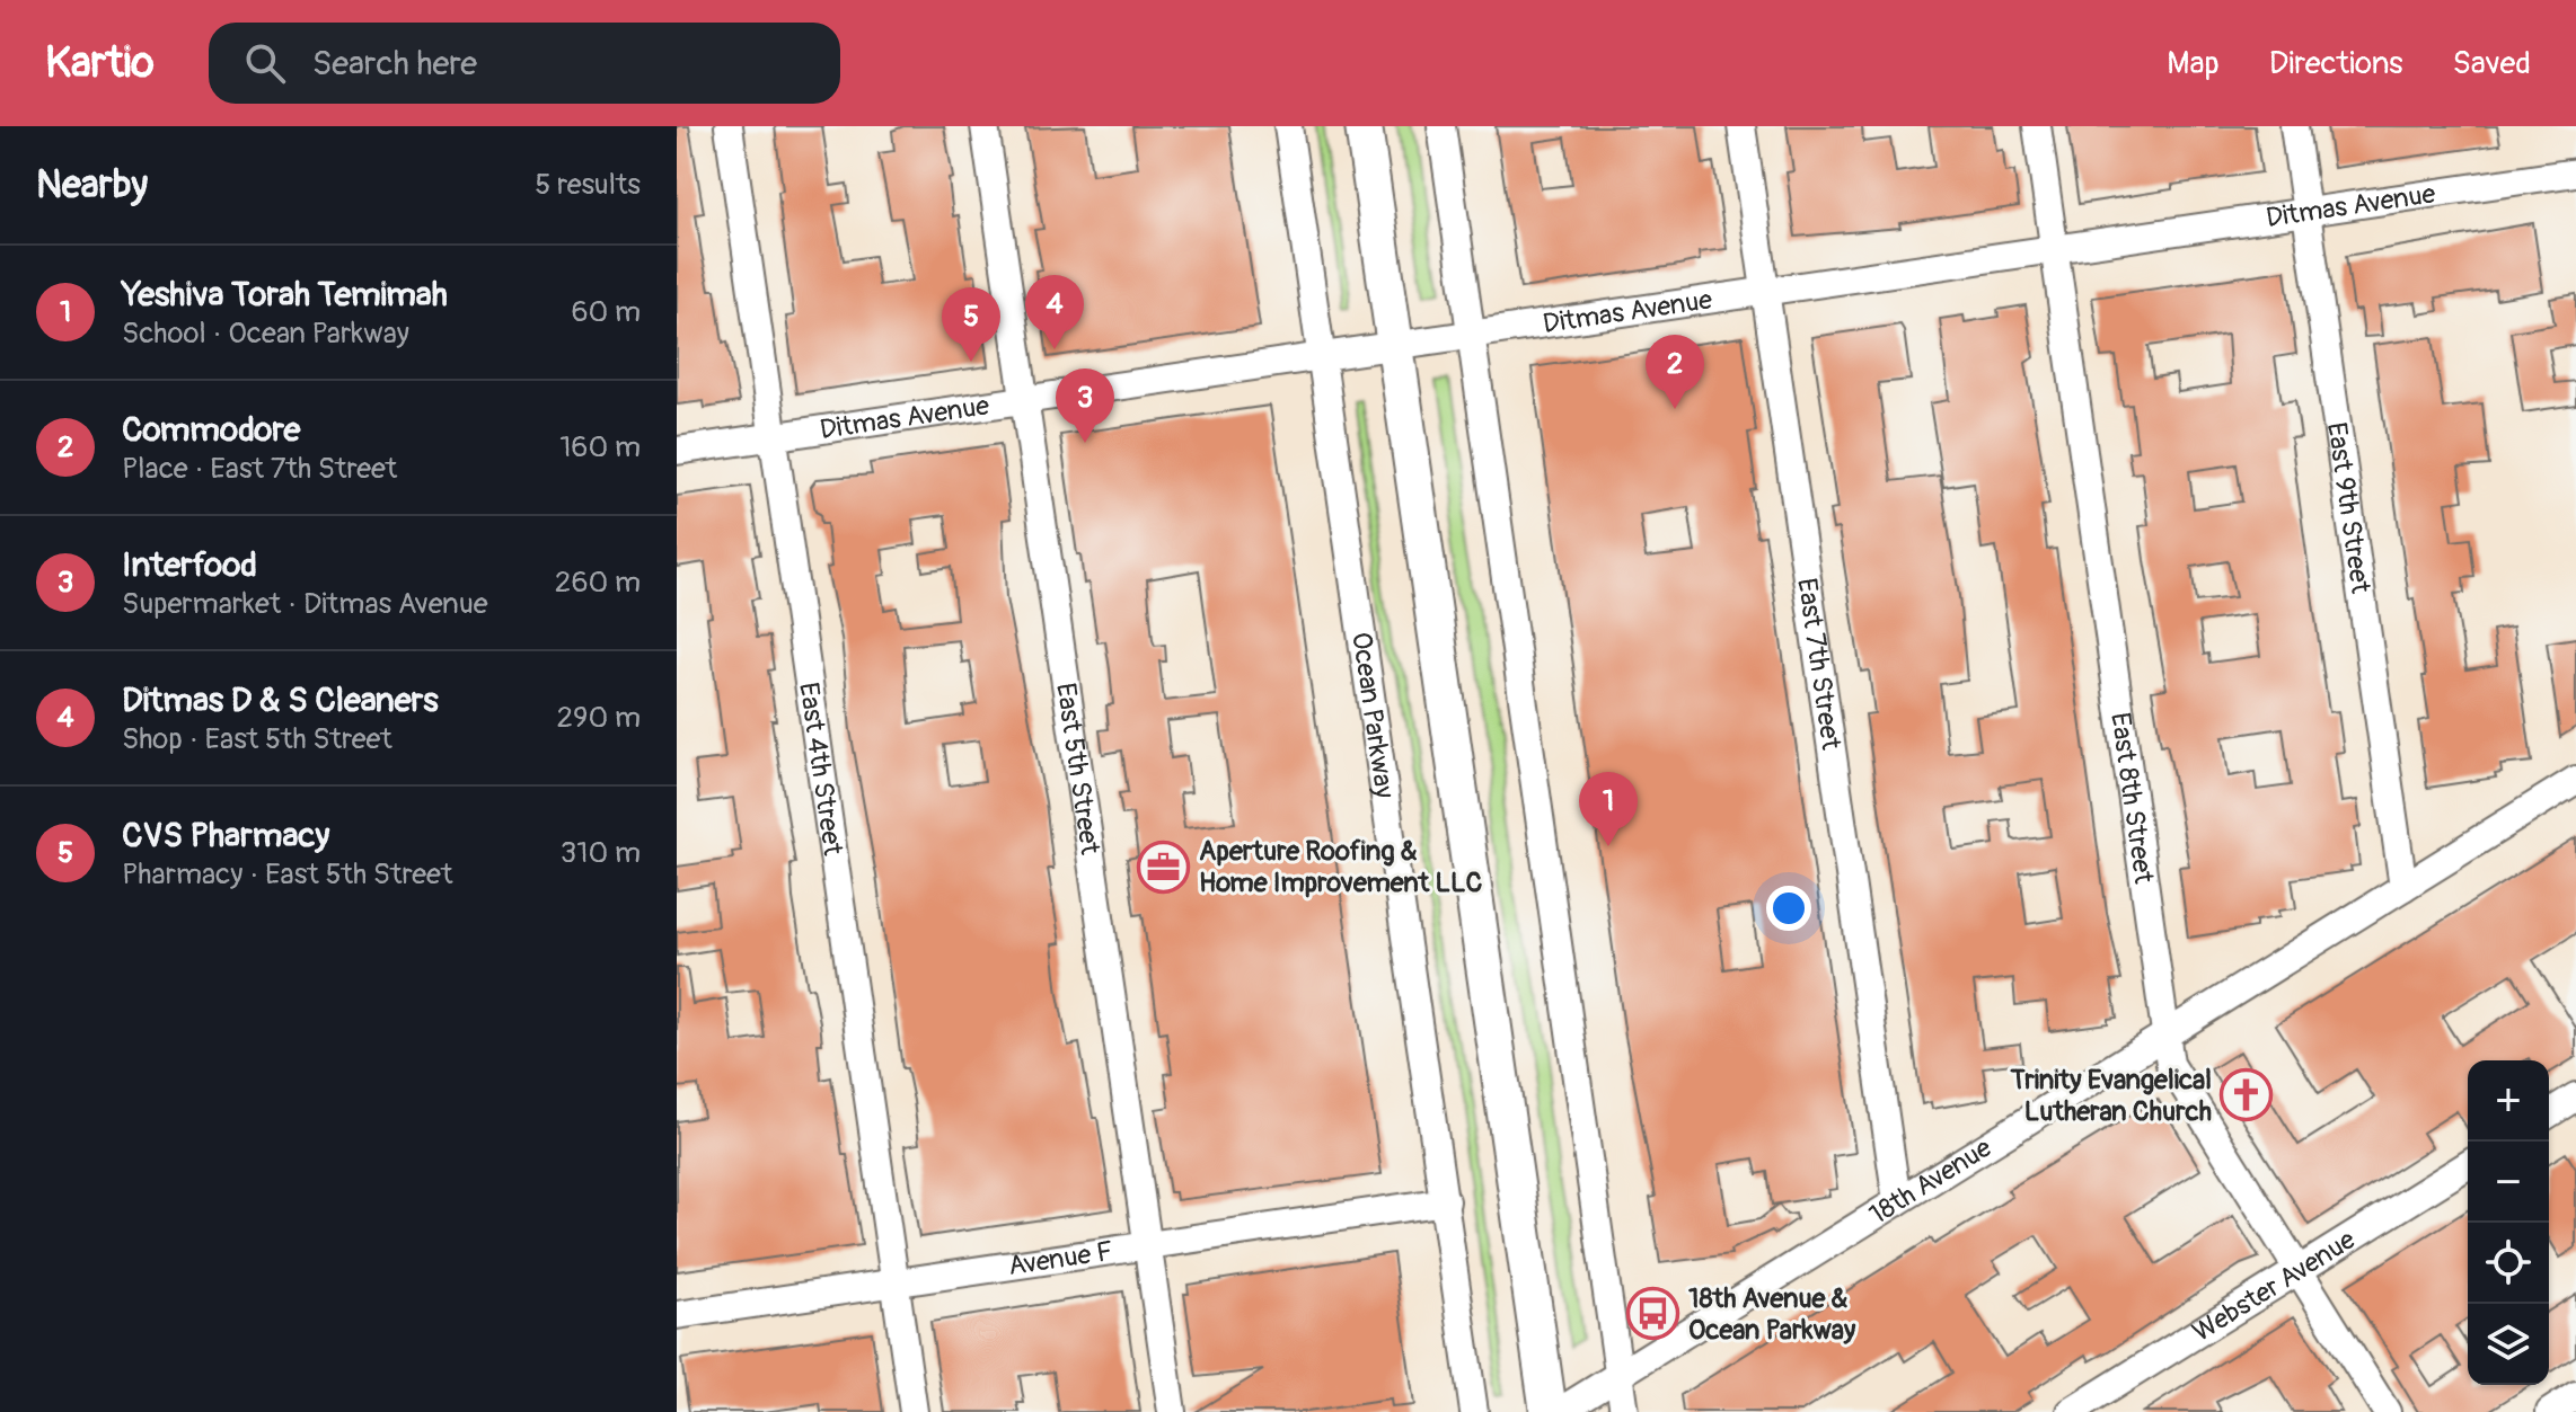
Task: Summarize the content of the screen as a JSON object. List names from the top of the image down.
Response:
{
  "streets": {
    "street": [
      "Ditmas Avenue",
      "East 9th Street",
      "East 7th Street",
      "Ocean Parkway",
      "East 4th Street",
      "East 5th Street",
      "East 8th Street",
      "18th Avenue",
      "Avenue F",
      "Webster Avenue"
    ]
  },
  "crossings": [
    ["Ditmas Avenue", "East 9th Street"],
    ["Ditmas Avenue", "East 7th Street"],
    ["Ditmas Avenue", "Ocean Parkway"],
    ["Ditmas Avenue", "East 4th Street"],
    ["Ditmas Avenue", "East 5th Street"],
    ["Ditmas Avenue", "East 8th Street"],
    ["East 9th Street", "18th Avenue"],
    ["East 7th Street", "18th Avenue"],
    ["Ocean Parkway", "Avenue F"],
    ["East 4th Street", "Avenue F"],
    ["East 5th Street", "Avenue F"],
    ["East 8th Street", "18th Avenue"],
    ["East 8th Street", "Webster Avenue"]
  ],
  "places": {
    "office": ["Aperture Roofing & Home Improvement LLC"],
    "church": ["Trinity Evangelical Lutheran Church"],
    "bus stop": ["18th Avenue & Ocean Parkway"]
  },
  "page": {
    "header": "Kartio",
    "search": "Search here",
    "nav": ["Map", "Directions", "Saved"],
    "heading": ["Nearby", "5 results"],
    "list": [
      {
        "mark": "1",
        "name": "Yeshiva Torah Temimah",
        "note": "School · Ocean Parkway",
        "value": "60 m"
      },
      {
        "mark": "2",
        "name": "Commodore",
        "note": "Place · East 7th Street",
        "value": "160 m"
      },
      {
        "mark": "3",
        "name": "Interfood",
        "note": "Supermarket · Ditmas Avenue",
        "value": "260 m"
      },
      {
        "mark": "4",
        "name": "Ditmas D & S Cleaners",
        "note": "Shop · East 5th Street",
        "value": "290 m"
      },
      {
        "mark": "5",
        "name": "CVS Pharmacy",
        "note": "Pharmacy · East 5th Street",
        "value": "310 m"
      }
    ],
    "pins": [
      "4",
      "5",
      "2",
      "3",
      "1"
    ],
    "map_buttons": ["+", "−"]
  }
}
